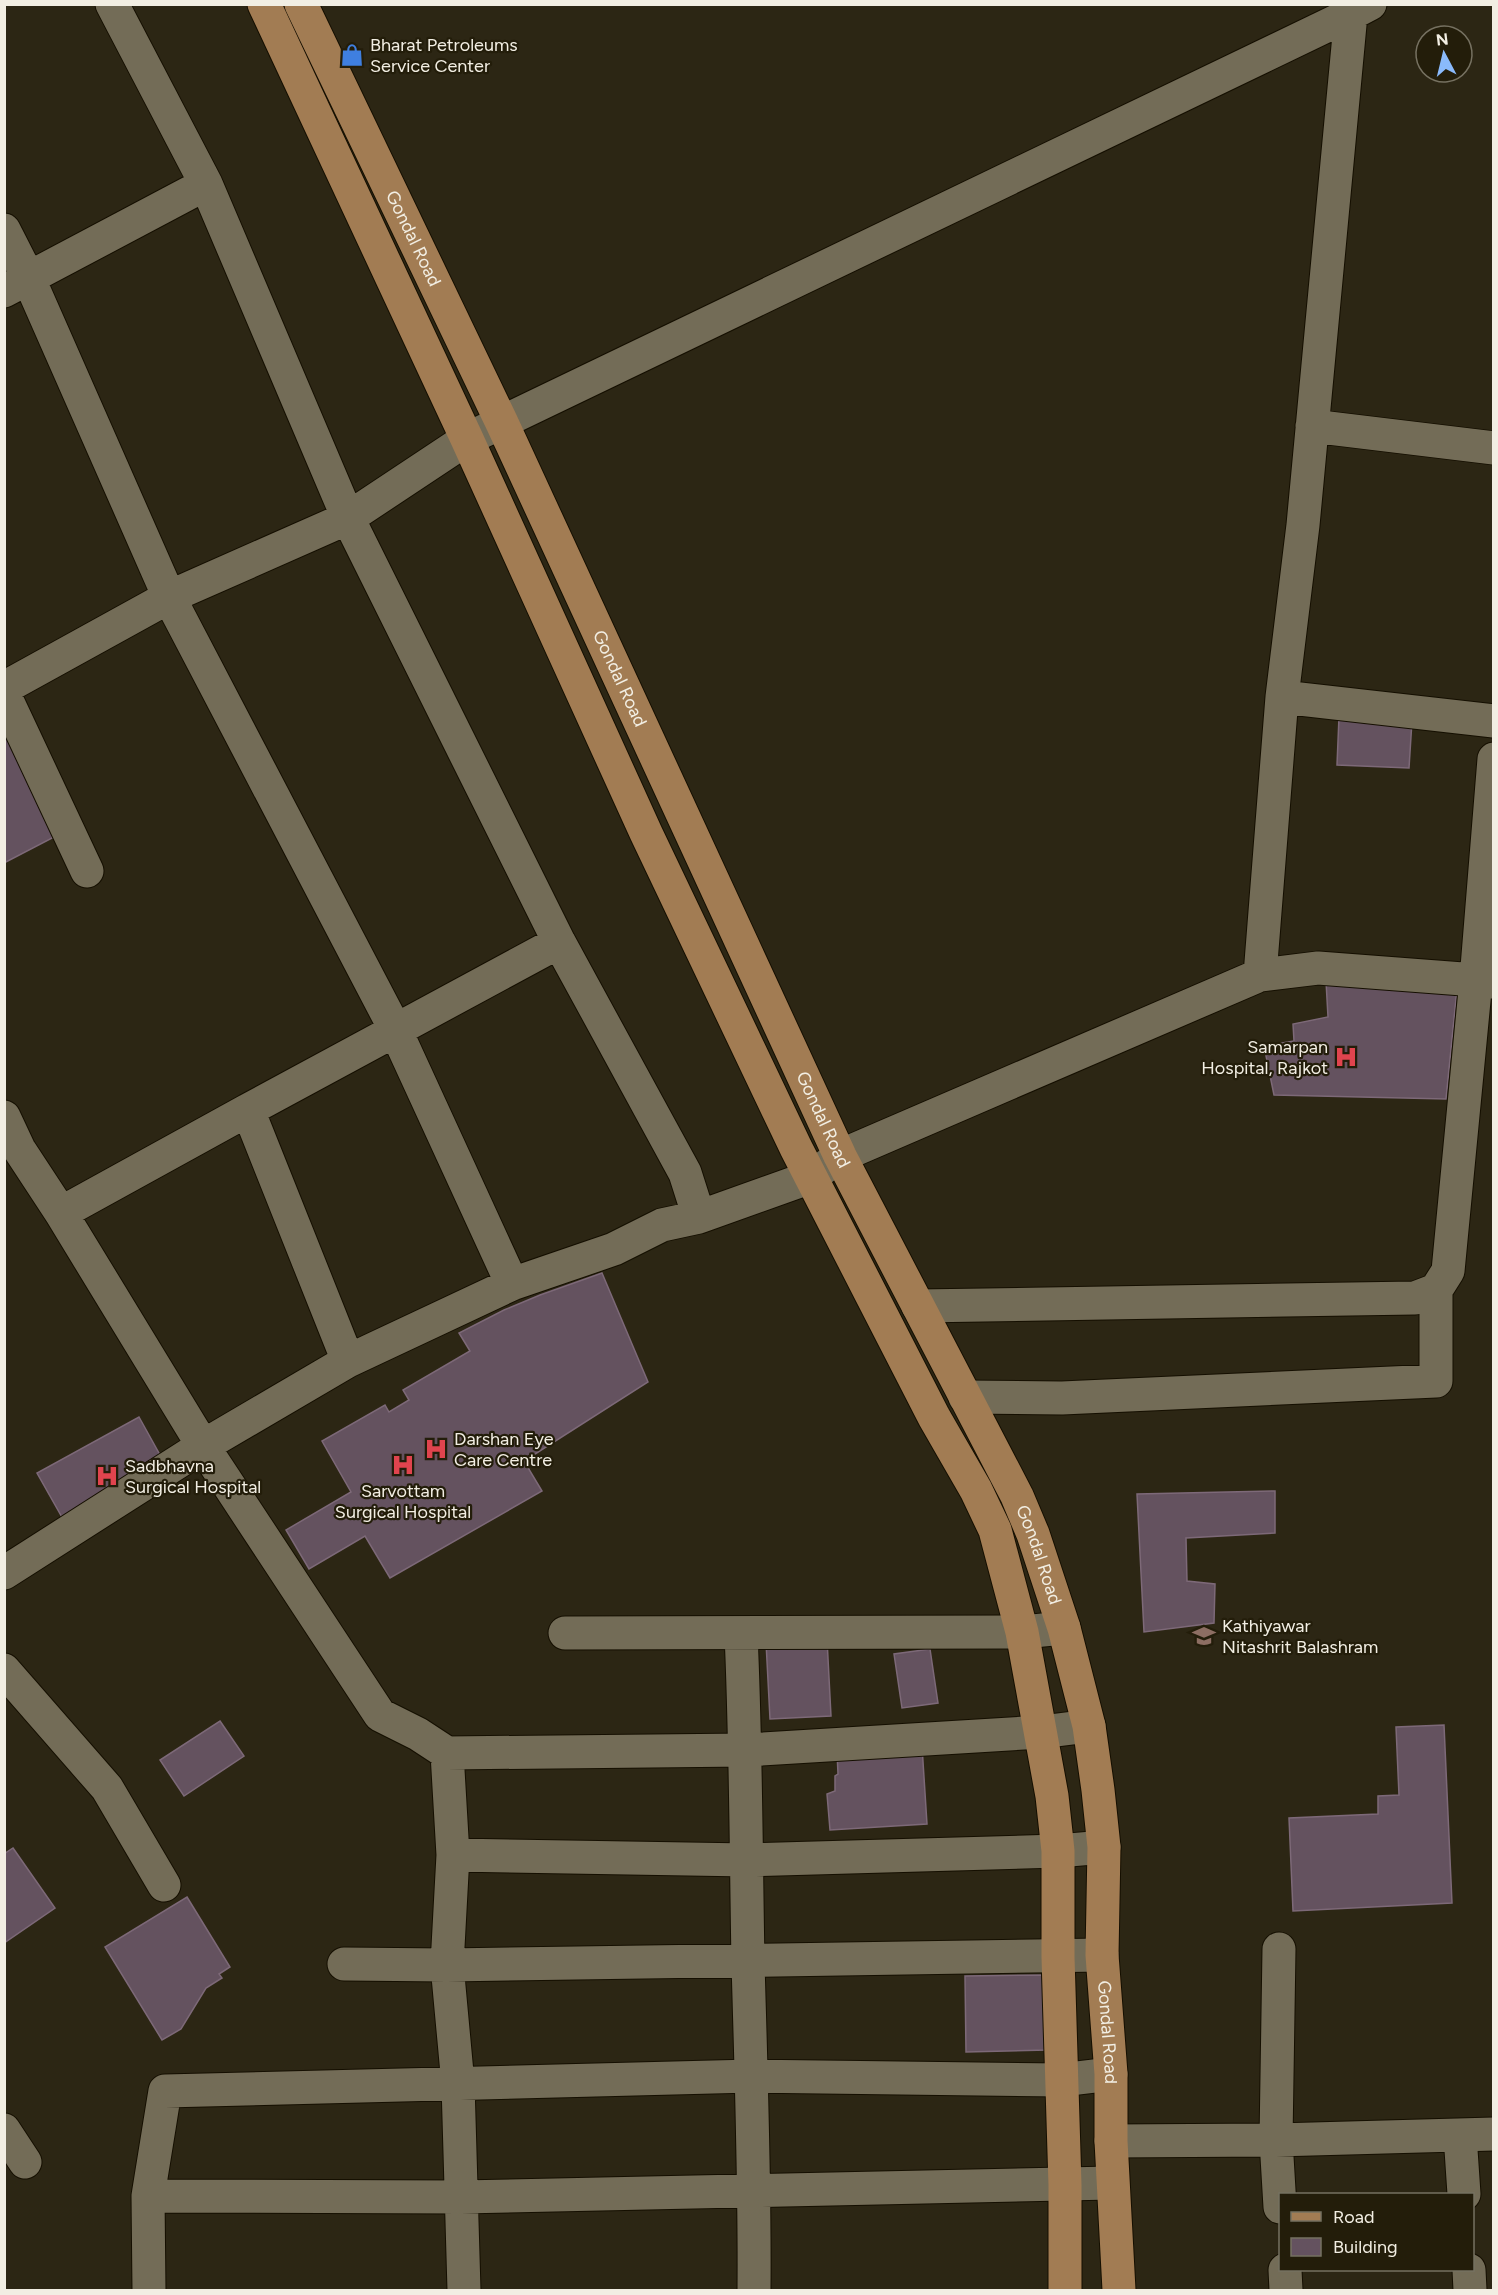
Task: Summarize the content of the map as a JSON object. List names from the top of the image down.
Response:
{
  "streets": {
    "main road": ["Gondal Road"]
  },
  "places": {
    "shop": ["Bharat Petroleums Service Center"],
    "hospital": [
      "Samarpan Hospital, Rajkot",
      "Darshan Eye Care Centre",
      "Sarvottam Surgical Hospital",
      "Sadbhavna Surgical Hospital"
    ],
    "school or university": ["Kathiyawar Nitashrit Balashram"]
  },
  "legend": ["Road", "Building"],
  "north": "top"
}
